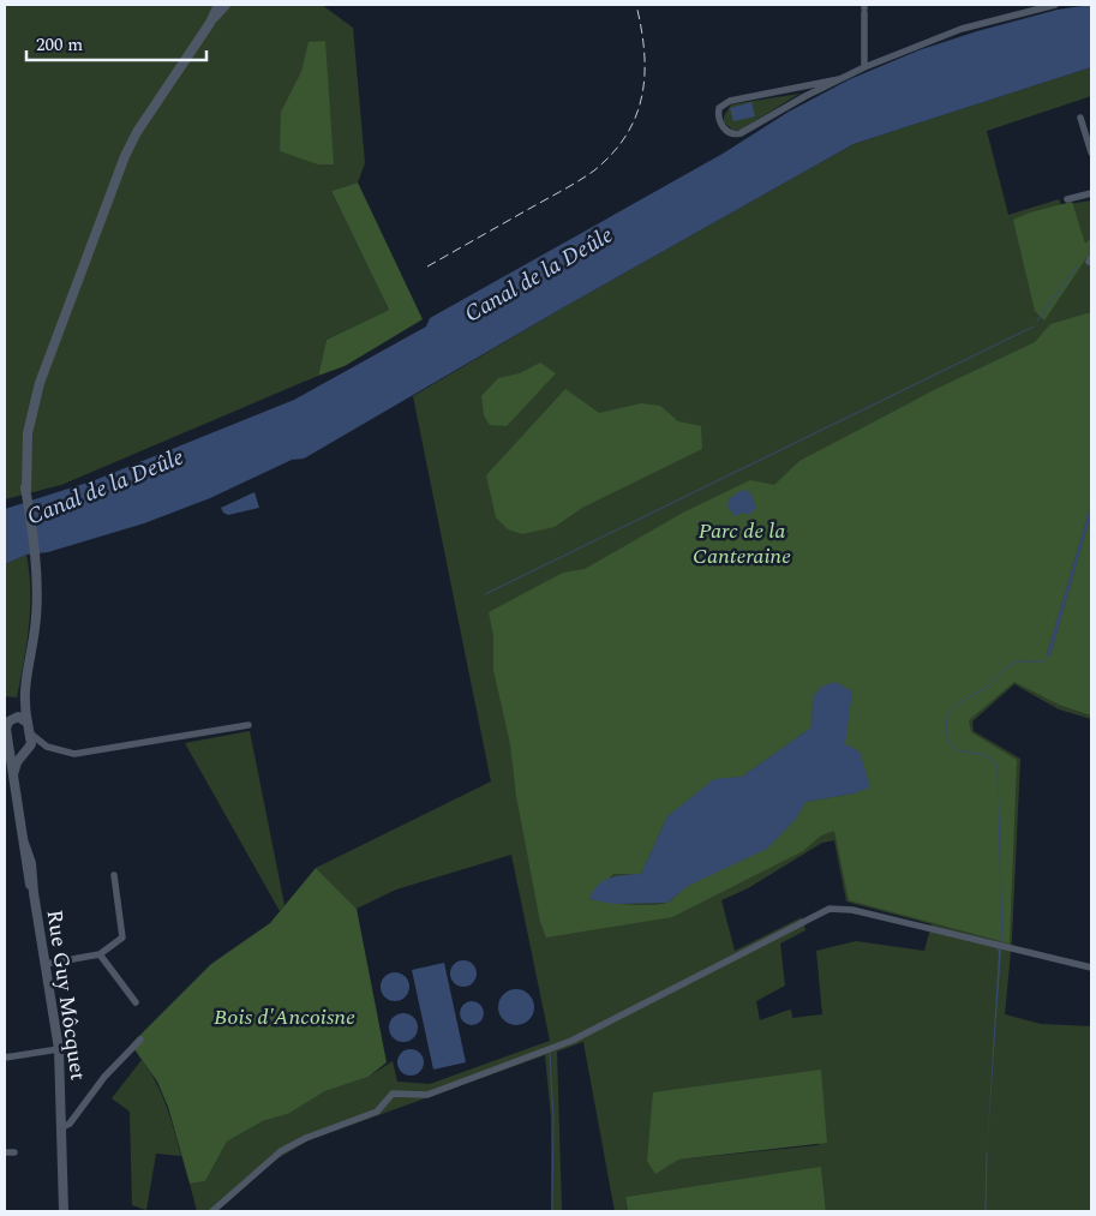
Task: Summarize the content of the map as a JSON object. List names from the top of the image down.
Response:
{
  "streets": {
    "street": ["Rue Guy Môcquet"]
  },
  "water": ["Canal de la Deûle"],
  "parks": ["Parc de la Canteraine", "Bois d'Ancoisne"],
  "scale_bar": "200 m"
}
